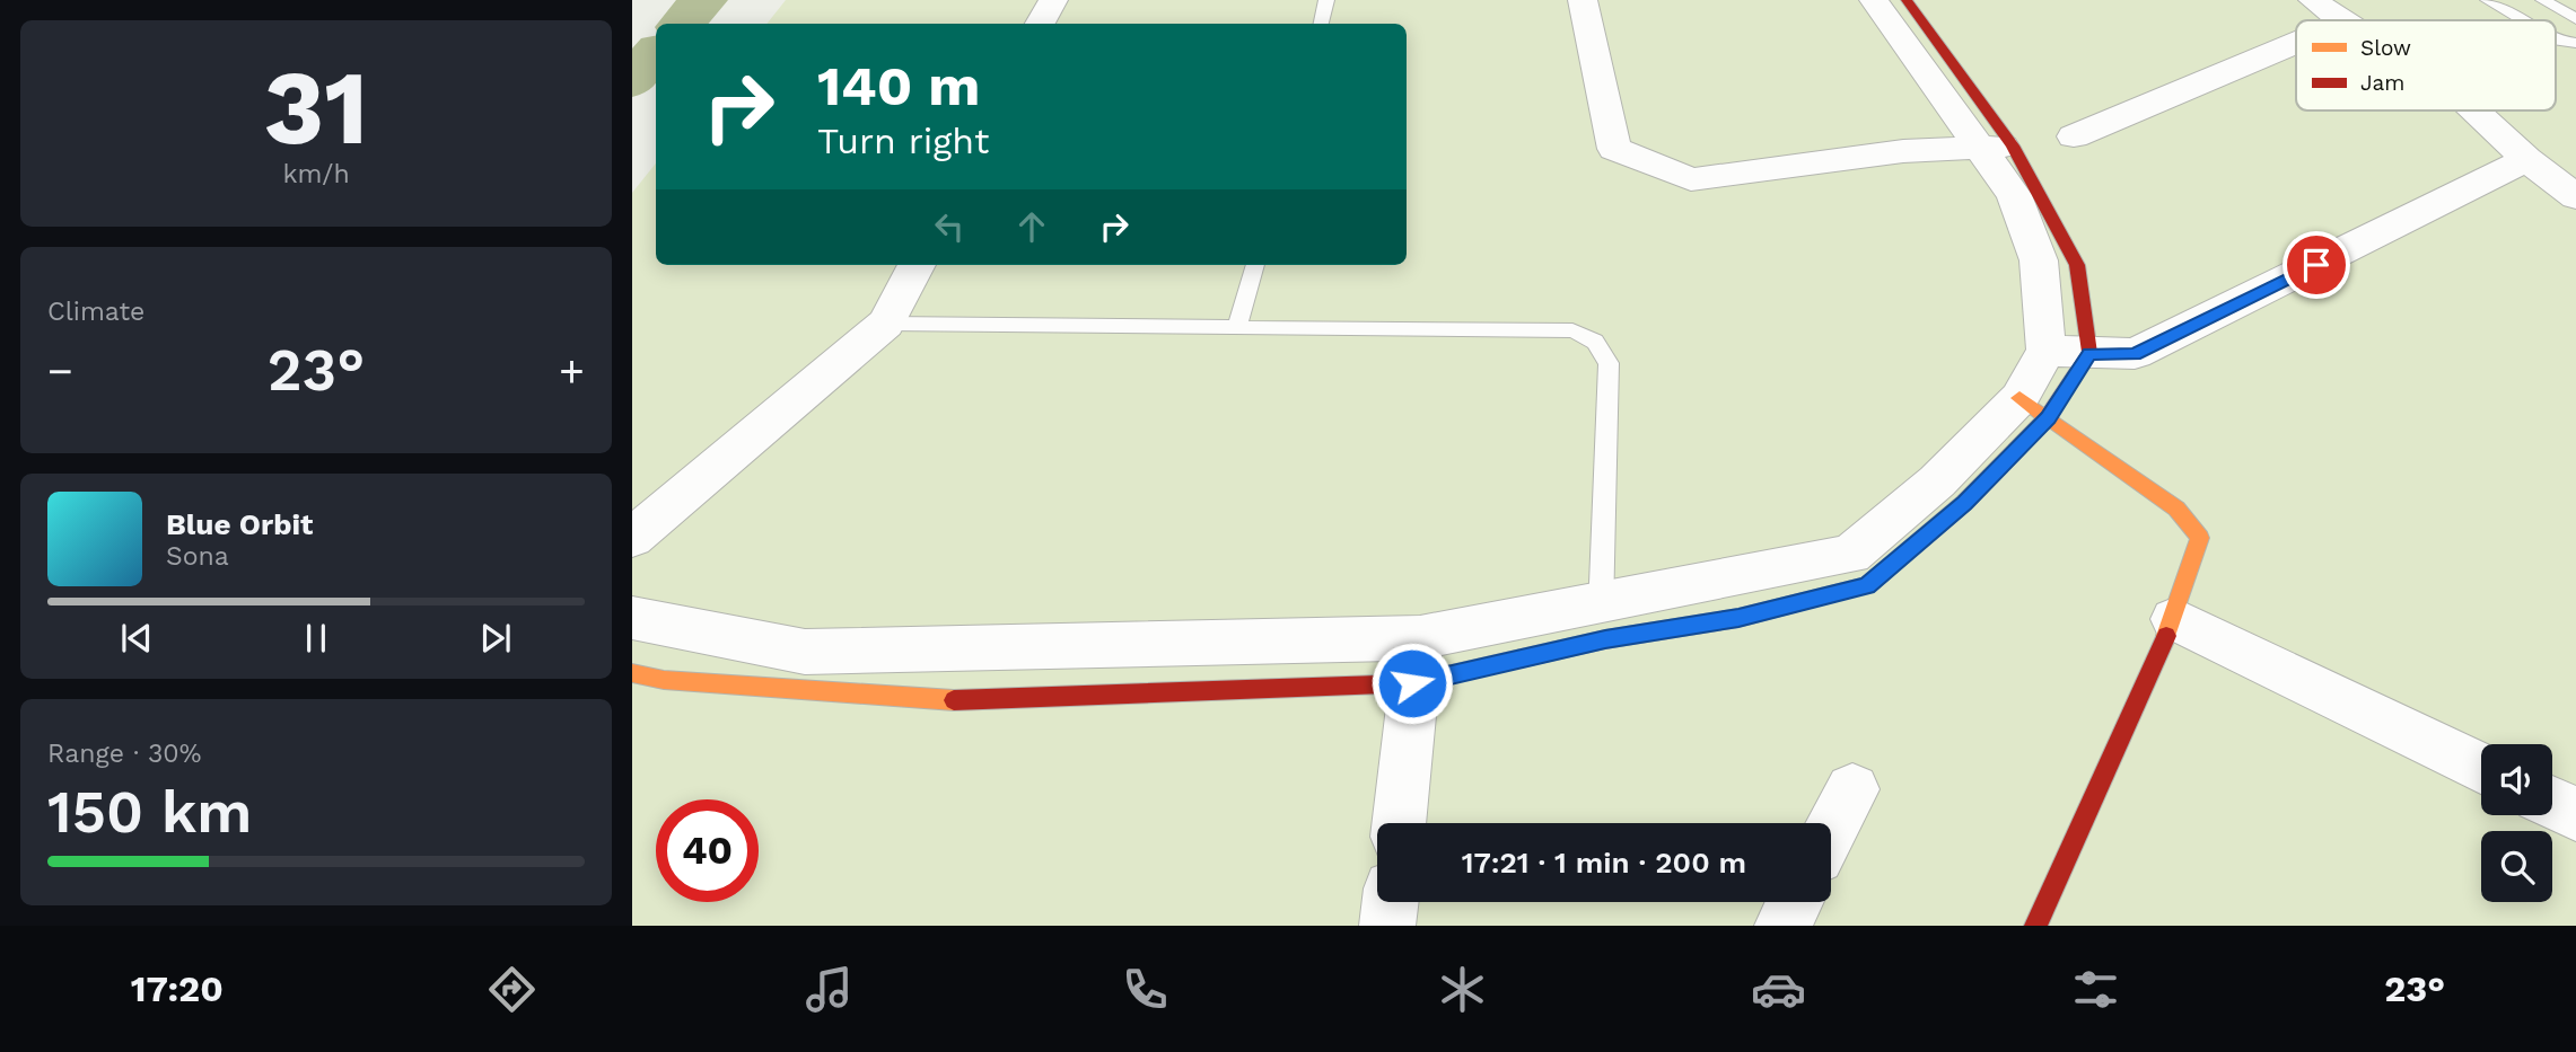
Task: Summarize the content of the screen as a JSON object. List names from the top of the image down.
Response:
{
  "legend": ["Slow", "Jam"],
  "page": {
    "tile": [
      ["31", "km/h"],
      "Climate",
      ["Range · 30%", "150 km"]
    ],
    "turn": ["140 m", "Turn right"],
    "heat": ["−", "23°", "+"],
    "song": ["Blue Orbit", "Sona"],
    "limit": "40",
    "trip": "17:21 · 1 min · 200 m",
    "tabs": ["17:20", "23°"]
  }
}
